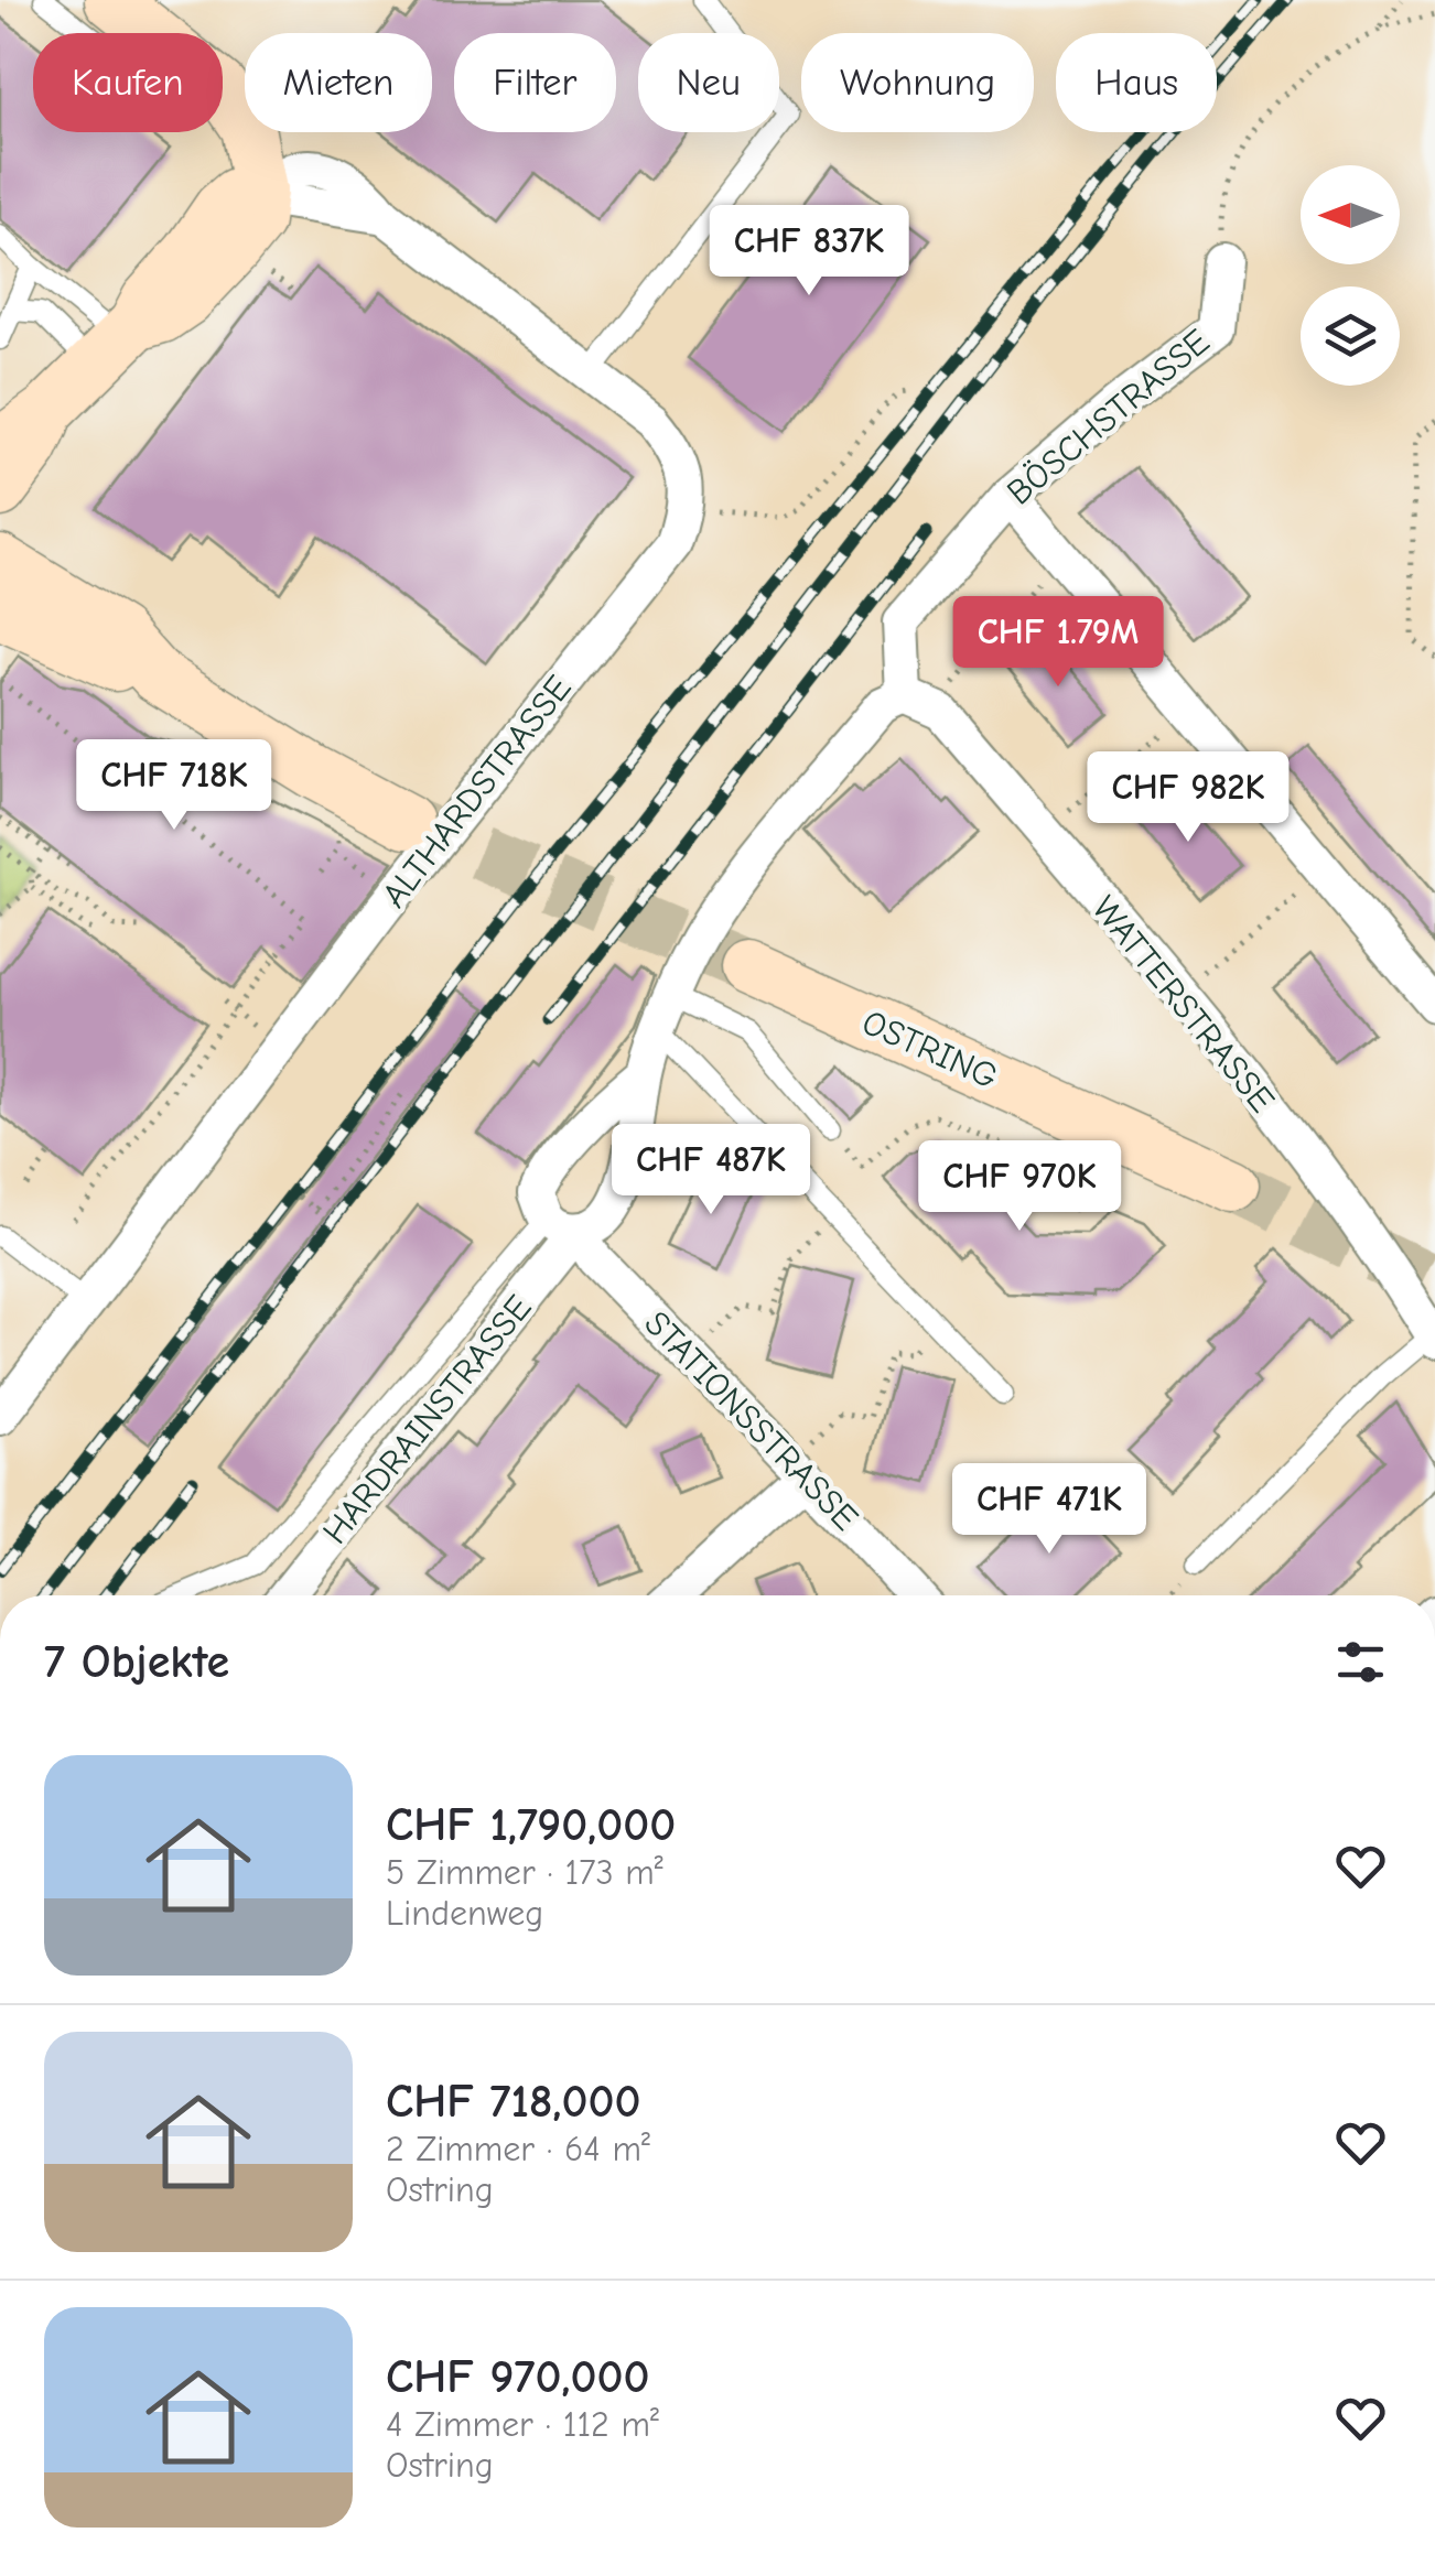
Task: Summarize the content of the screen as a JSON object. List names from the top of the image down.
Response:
{
  "streets": {
    "main road": ["OSTRING"],
    "street": [
      "BÖSCHSTRASSE",
      "ALTHARDSTRASSE",
      "WATTERSTRASSE",
      "HARDRAINSTRASSE",
      "STATIONSSTRASSE"
    ]
  },
  "crossings": [
    ["BÖSCHSTRASSE", "WATTERSTRASSE"],
    ["BÖSCHSTRASSE", "HARDRAINSTRASSE"],
    ["WATTERSTRASSE", "HARDRAINSTRASSE"],
    ["HARDRAINSTRASSE", "STATIONSSTRASSE"]
  ],
  "north": "left",
  "page": {
    "chip": [
      "Kaufen",
      "Mieten",
      "Filter",
      "Neu",
      "Wohnung",
      "Haus"
    ],
    "price": [
      "CHF 837K",
      "CHF 1.79M",
      "CHF 718K",
      "CHF 982K",
      "CHF 487K",
      "CHF 970K",
      "CHF 471K"
    ],
    "heading": "7 Objekte",
    "list": [
      {
        "name": "CHF 1,790,000",
        "note": "5 Zimmer · 173 m² · Lindenweg"
      },
      {
        "name": "CHF 718,000",
        "note": "2 Zimmer · 64 m² · Ostring"
      },
      {
        "name": "CHF 970,000",
        "note": "4 Zimmer · 112 m² · Ostring"
      }
    ]
  }
}
